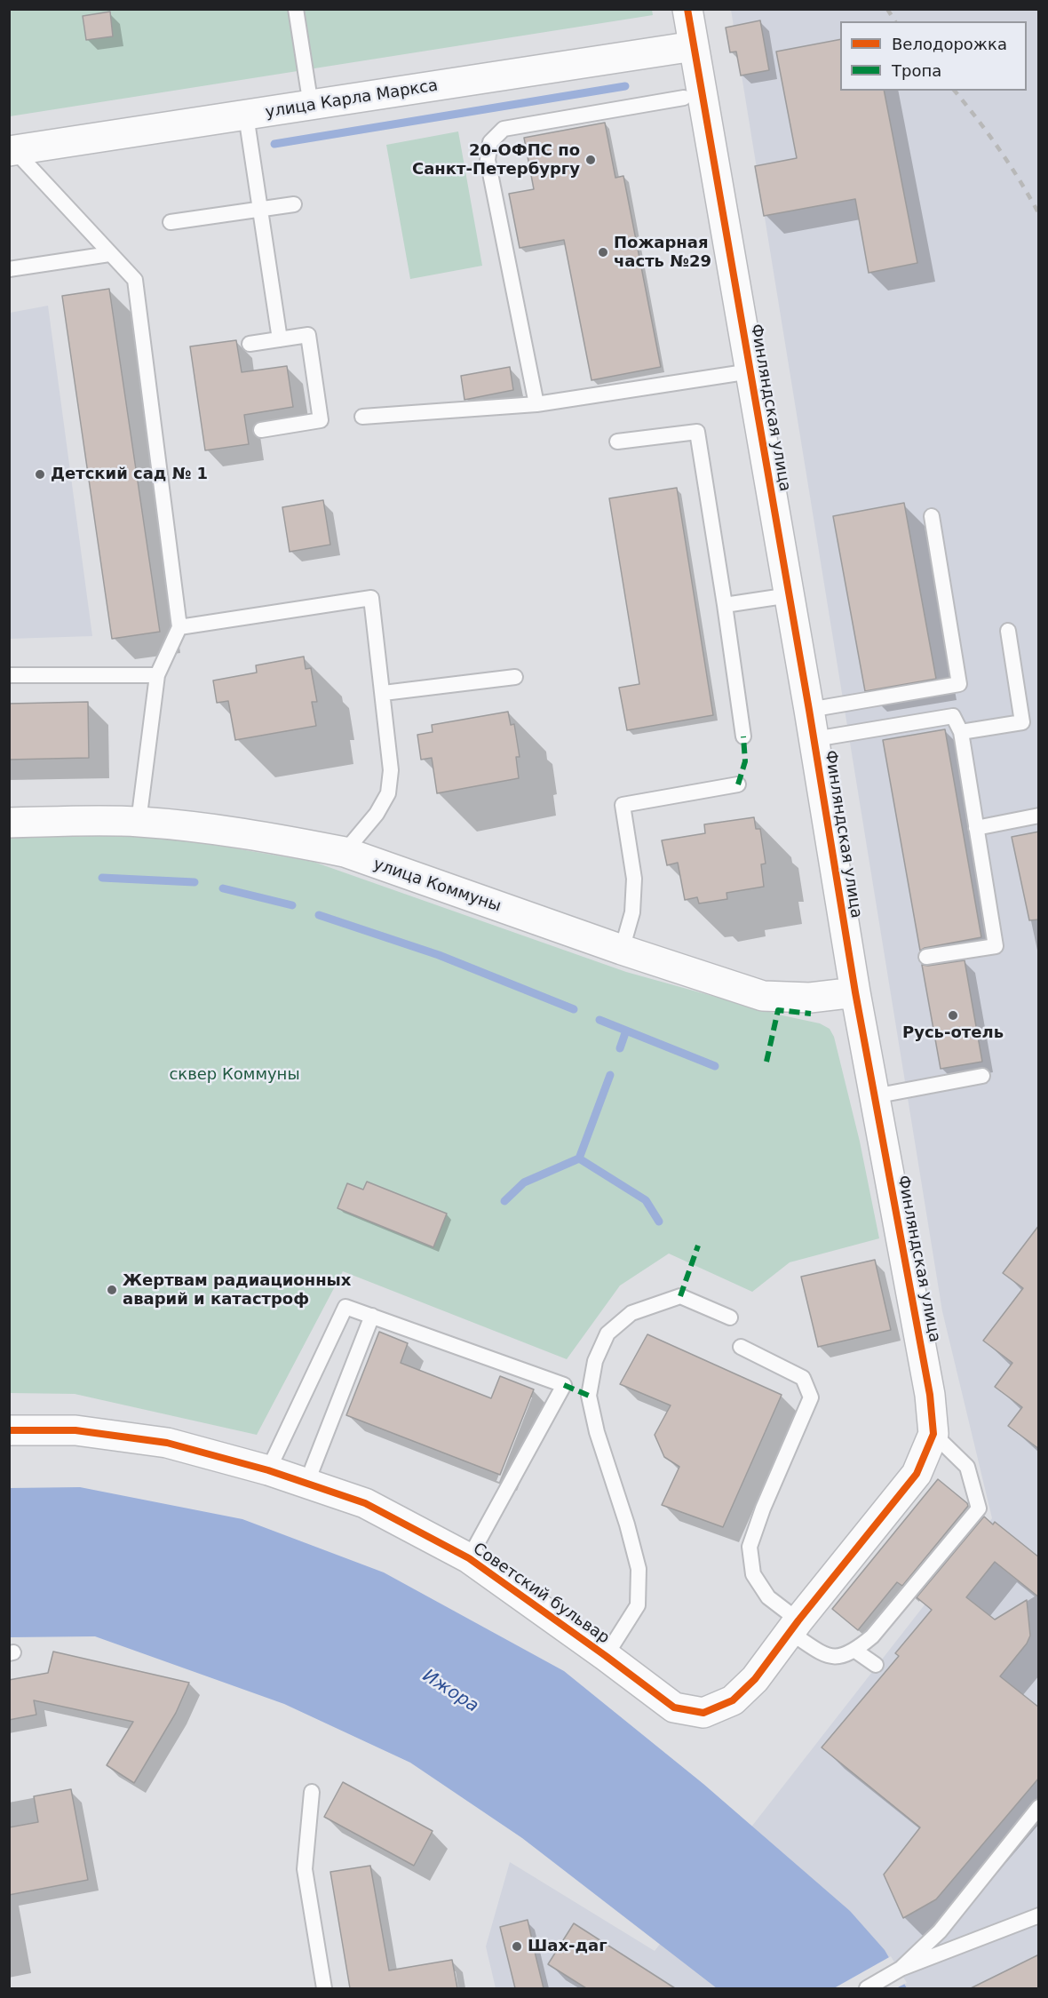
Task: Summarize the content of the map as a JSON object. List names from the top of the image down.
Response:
{
  "streets": {
    "street": [
      "улица Карла Маркса",
      "Финляндская улица",
      "улица Коммуны",
      "Советский бульвар"
    ]
  },
  "crossings": [
    ["улица Карла Маркса", "Финляндская улица"],
    ["Финляндская улица", "улица Коммуны"],
    ["Финляндская улица", "Советский бульвар"]
  ],
  "water": ["Ижора"],
  "parks": ["сквер Коммуны"],
  "places": [
    "20-ОФПС по Санкт-Петербургу",
    "Пожарная часть №29",
    "Детский сад № 1",
    "Русь-отель",
    "Жертвам радиационных аварий и катастроф",
    "Шах-даг"
  ],
  "legend": ["Велодорожка", "Тропа"]
}
